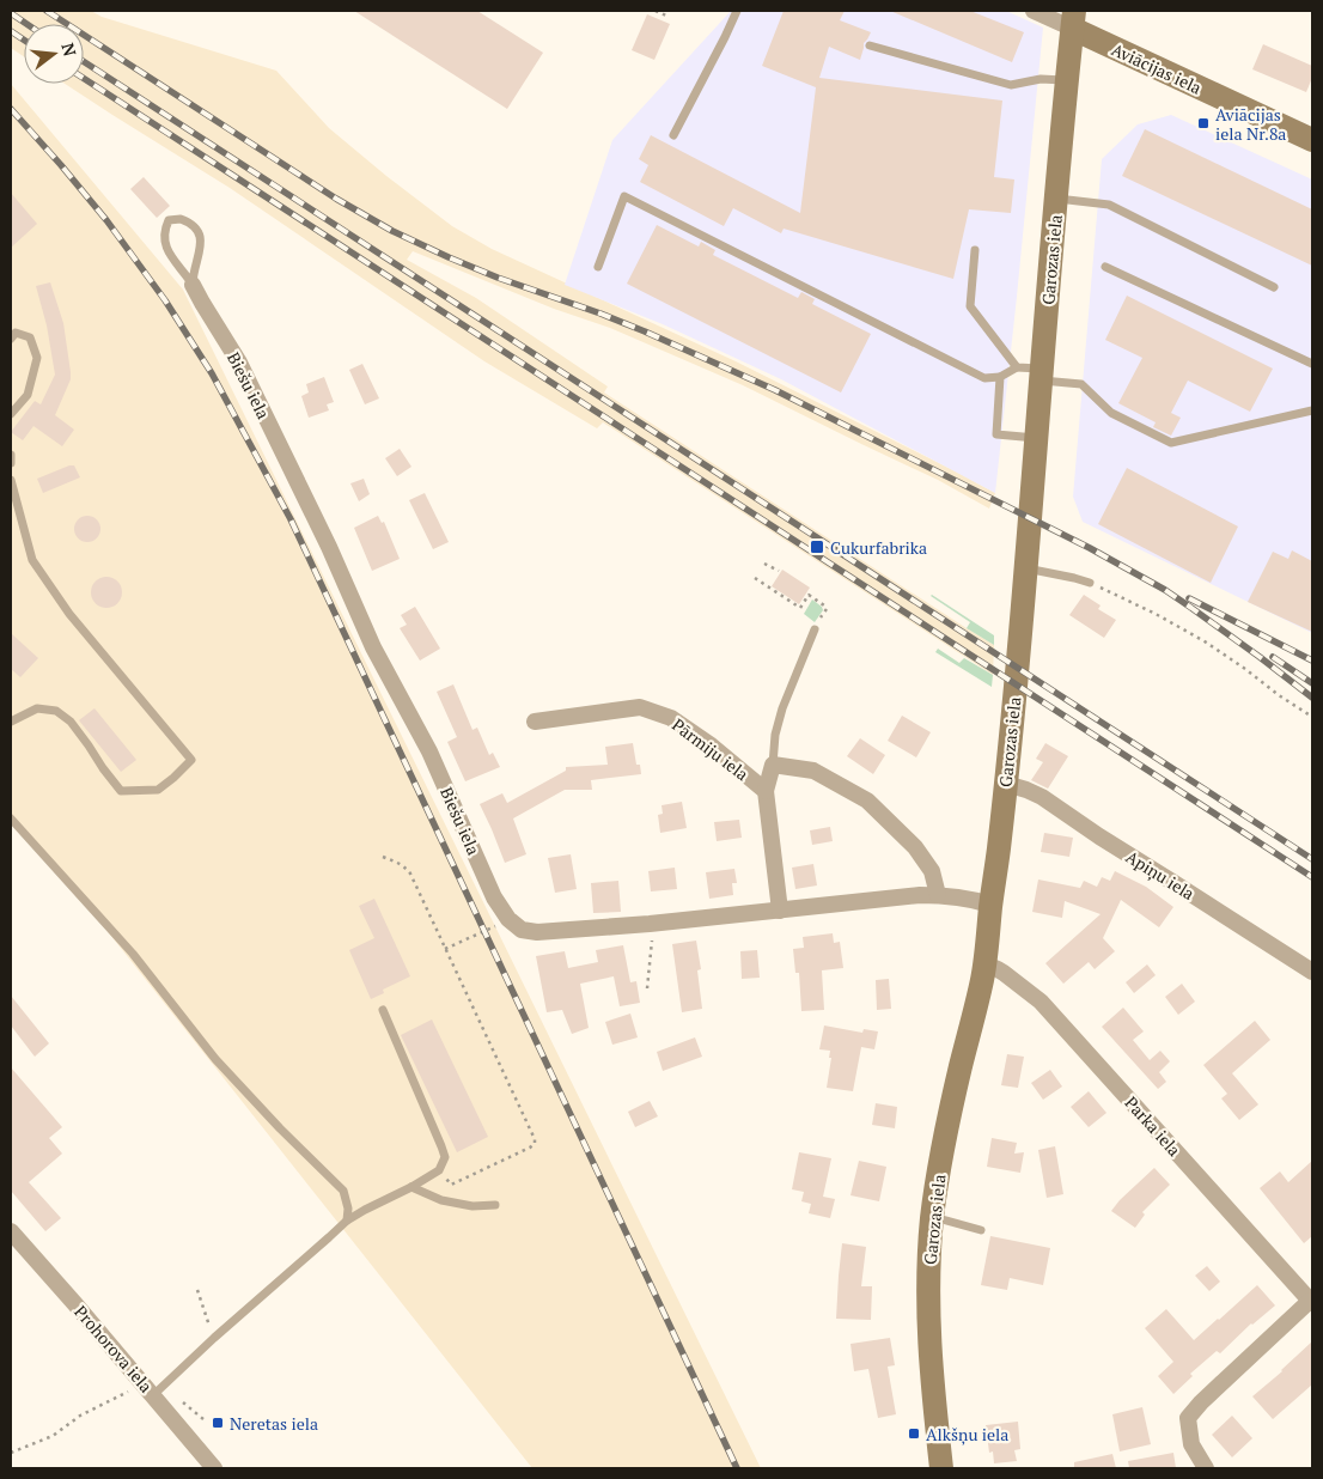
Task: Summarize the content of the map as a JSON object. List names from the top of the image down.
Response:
{
  "streets": {
    "main road": ["Aviācijas iela", "Garozas iela"],
    "street": [
      "Biešu iela",
      "Pārmiju iela",
      "Apiņu iela",
      "Parka iela",
      "Prohorova iela"
    ]
  },
  "crossings": [
    ["Aviācijas iela", "Garozas iela"],
    ["Garozas iela", "Apiņu iela"],
    ["Garozas iela", "Parka iela"]
  ],
  "places": {
    "transit": [
      "Aviācijas iela Nr.8a",
      "Cukurfabrika",
      "Neretas iela",
      "Alkšņu iela"
    ]
  },
  "north": "right"
}
